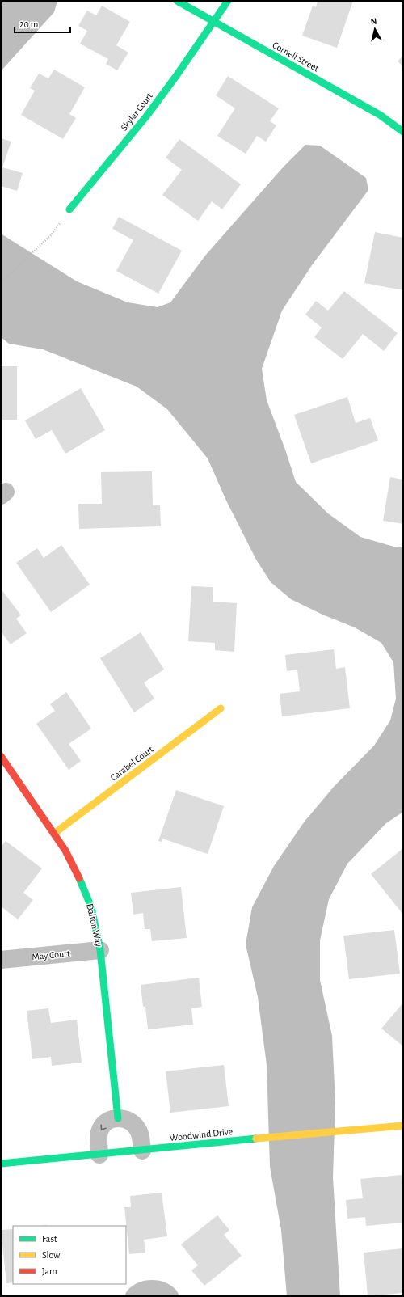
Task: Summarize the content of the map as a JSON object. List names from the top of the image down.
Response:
{
  "streets": {
    "street": [
      "Cornell Street",
      "Skylar Court",
      "Carabel Court",
      "Dalton Way",
      "May Court",
      "Woodwind Drive"
    ]
  },
  "crossings": [
    ["Cornell Street", "Skylar Court"],
    ["Carabel Court", "Dalton Way"],
    ["Dalton Way", "May Court"]
  ],
  "legend": ["Fast", "Slow", "Jam"],
  "scale_bar": "20 m",
  "north": "top"
}
